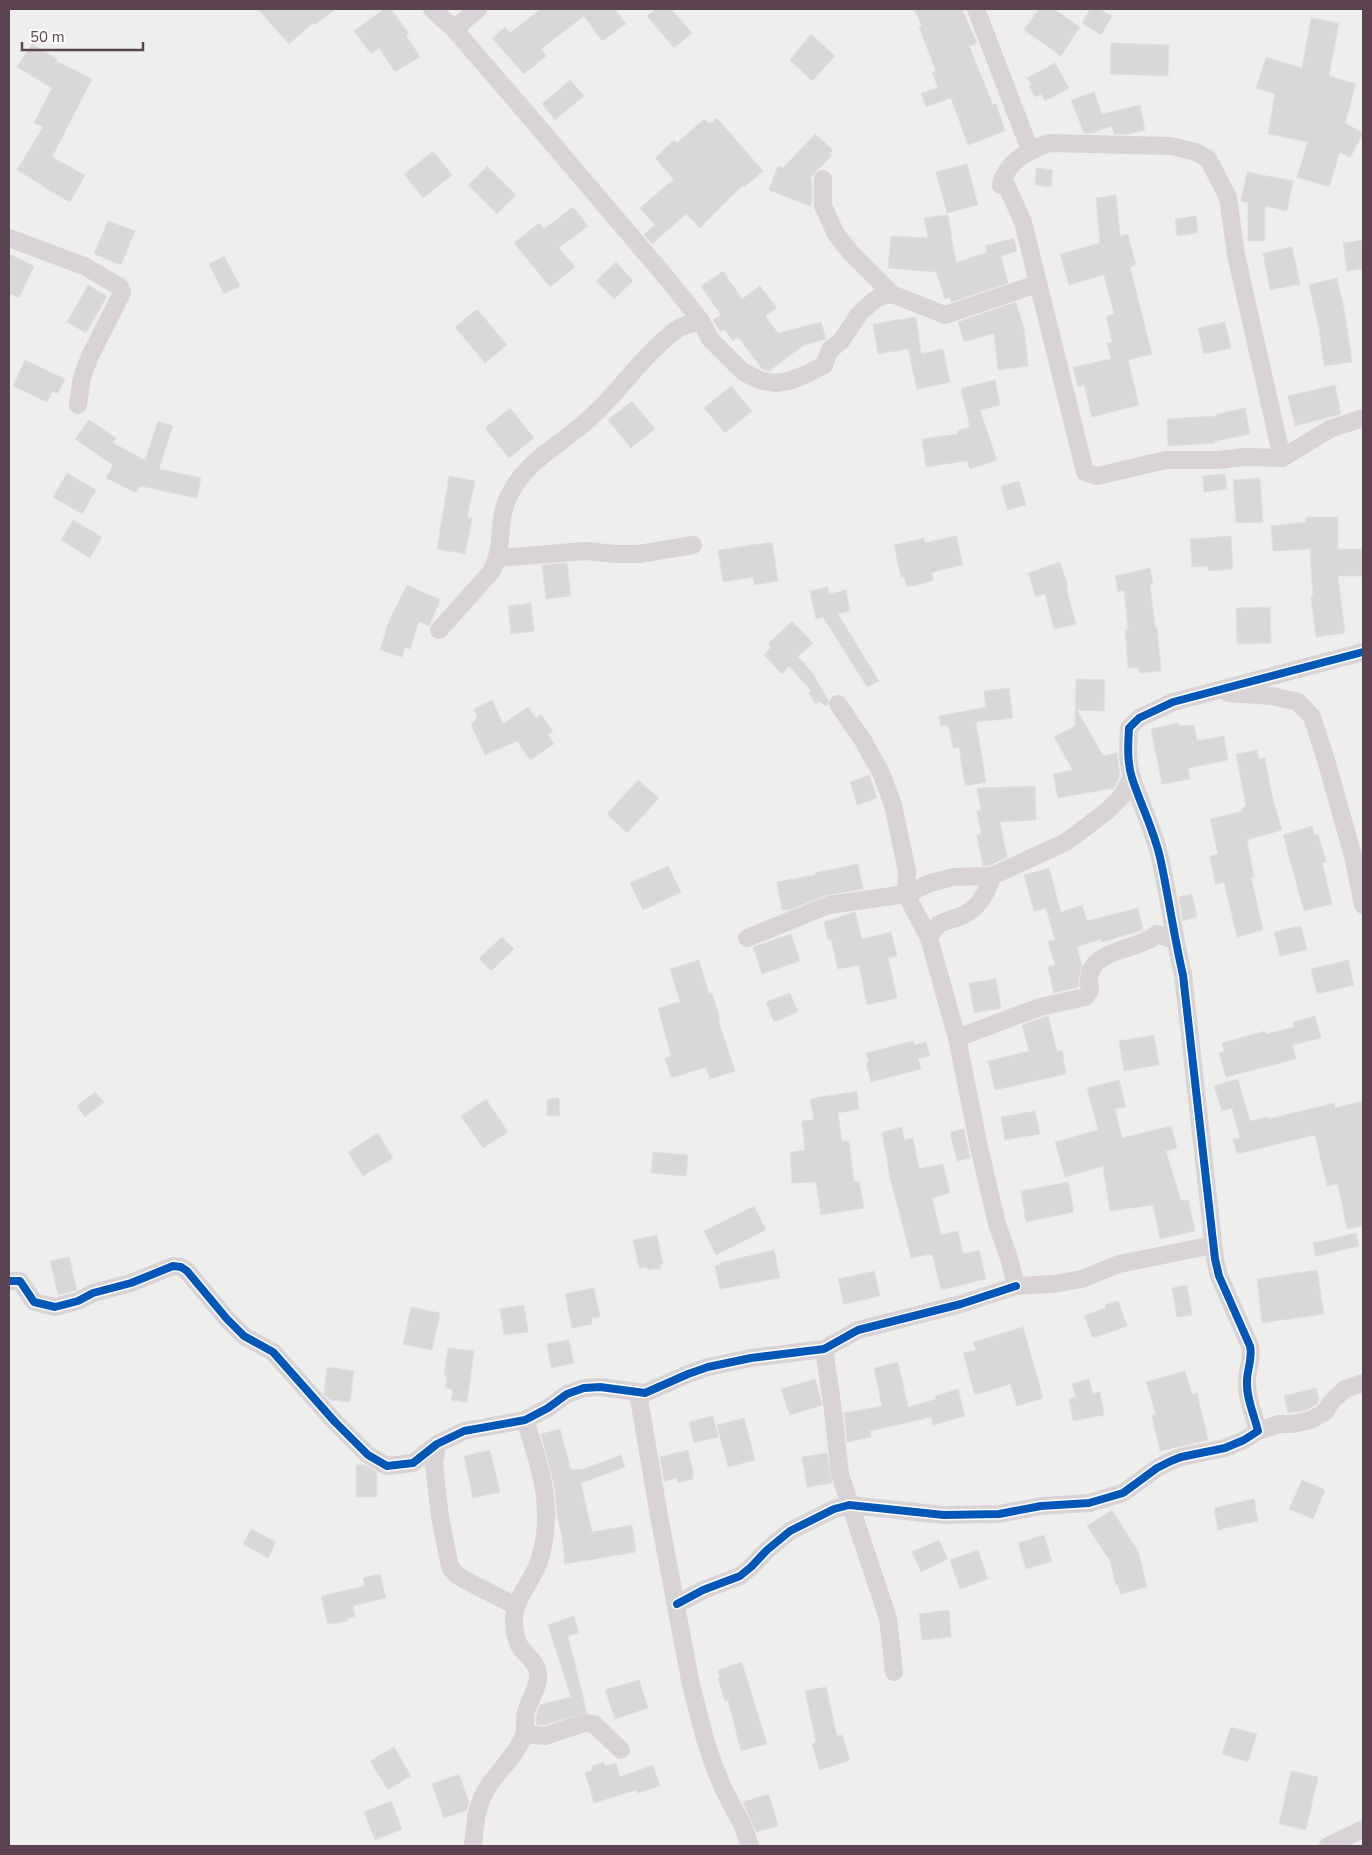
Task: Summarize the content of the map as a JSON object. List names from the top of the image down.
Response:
{
  "scale_bar": "50 m"
}
